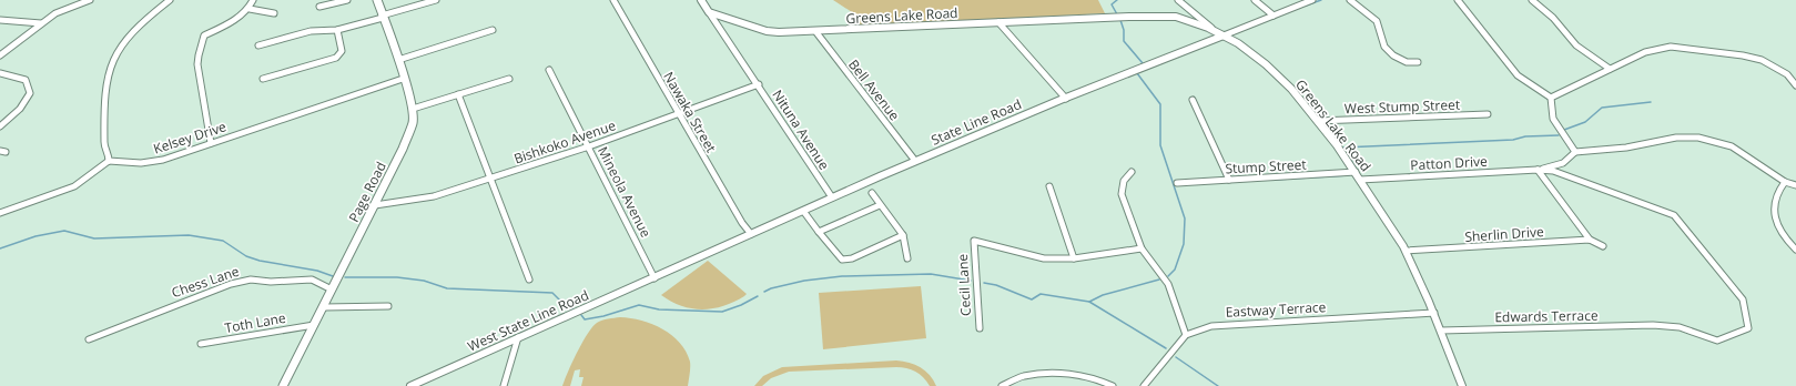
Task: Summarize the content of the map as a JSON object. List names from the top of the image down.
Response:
{
  "streets": {
    "main road": ["Page Road"],
    "street": [
      "Greens Lake Road",
      "Bell Avenue",
      "West Stump Street",
      "Nawaka Street",
      "State Line Road",
      "Nituna Avenue",
      "Kelsey Drive",
      "Bishkoko Avenue",
      "Patton Drive",
      "Stump Street",
      "Mineola Avenue",
      "Sherlin Drive",
      "Chess Lane",
      "Cecil Lane",
      "Eastway Terrace",
      "Edwards Terrace",
      "West State Line Road",
      "Toth Lane"
    ]
  },
  "crossings": [
    ["Greens Lake Road", "Bell Avenue"],
    ["Greens Lake Road", "West Stump Street"],
    ["Greens Lake Road", "State Line Road"],
    ["Greens Lake Road", "Nituna Avenue"],
    ["Greens Lake Road", "Patton Drive"],
    ["Greens Lake Road", "Stump Street"],
    ["Greens Lake Road", "Sherlin Drive"],
    ["Greens Lake Road", "Eastway Terrace"],
    ["Greens Lake Road", "Edwards Terrace"],
    ["Bell Avenue", "State Line Road"],
    ["Nawaka Street", "State Line Road"],
    ["Nawaka Street", "Bishkoko Avenue"],
    ["State Line Road", "Nituna Avenue"],
    ["State Line Road", "Mineola Avenue"],
    ["State Line Road", "West State Line Road"],
    ["Nituna Avenue", "Bishkoko Avenue"],
    ["Kelsey Drive", "Page Road"],
    ["Bishkoko Avenue", "Page Road"],
    ["Bishkoko Avenue", "Mineola Avenue"],
    ["Patton Drive", "Edwards Terrace"],
    ["Page Road", "Chess Lane"],
    ["Page Road", "Toth Lane"],
    ["Mineola Avenue", "West State Line Road"]
  ]
}
